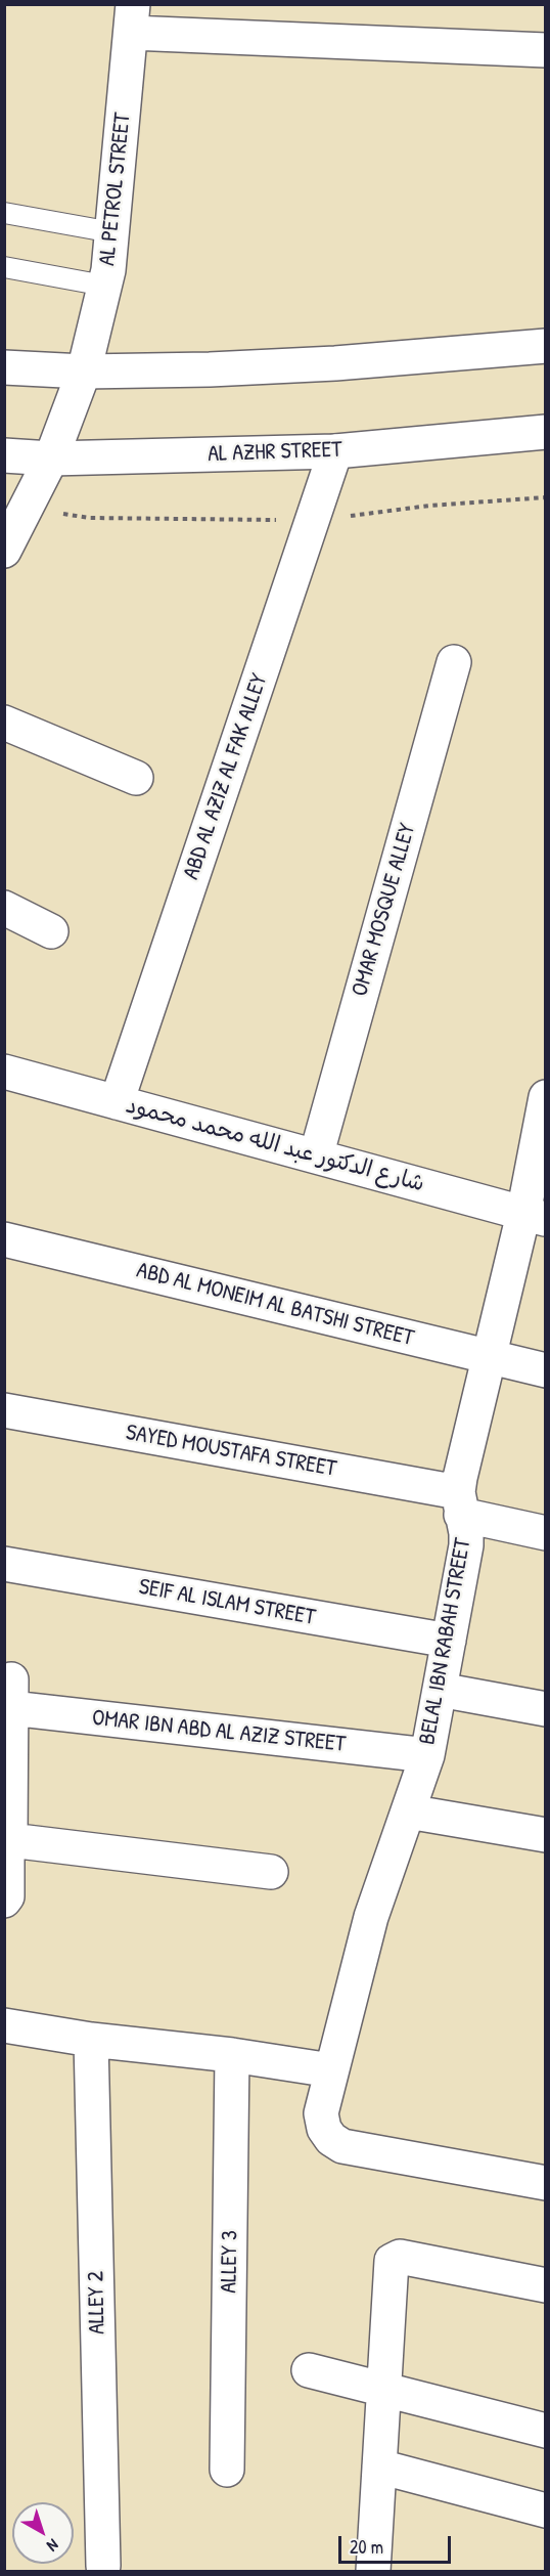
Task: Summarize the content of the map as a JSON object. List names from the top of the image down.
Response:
{
  "streets": {
    "street": [
      "AL PETROL STREET",
      "AL AZHR STREET",
      "ABD AL AZIZ AL FAK ALLEY",
      "OMAR MOSQUE ALLEY",
      "شارع الدكتور عبد الله محمد محمود",
      "ABD AL MONEIM AL BATSHI STREET",
      "SAYED MOUSTAFA STREET",
      "SEIF AL ISLAM STREET",
      "BELAL IBN RABAH STREET",
      "OMAR IBN ABD AL AZIZ STREET",
      "ALLEY 3",
      "ALLEY 2"
    ]
  },
  "crossings": [
    ["AL PETROL STREET", "AL AZHR STREET"],
    ["AL AZHR STREET", "ABD AL AZIZ AL FAK ALLEY"],
    ["ABD AL AZIZ AL FAK ALLEY", "شارع الدكتور عبد الله محمد محمود"],
    ["OMAR MOSQUE ALLEY", "شارع الدكتور عبد الله محمد محمود"],
    ["شارع الدكتور عبد الله محمد محمود", "BELAL IBN RABAH STREET"],
    ["ABD AL MONEIM AL BATSHI STREET", "BELAL IBN RABAH STREET"],
    ["SAYED MOUSTAFA STREET", "BELAL IBN RABAH STREET"],
    ["SEIF AL ISLAM STREET", "BELAL IBN RABAH STREET"],
    ["BELAL IBN RABAH STREET", "OMAR IBN ABD AL AZIZ STREET"]
  ],
  "scale_bar": "20 m",
  "north": "bottom right"
}
